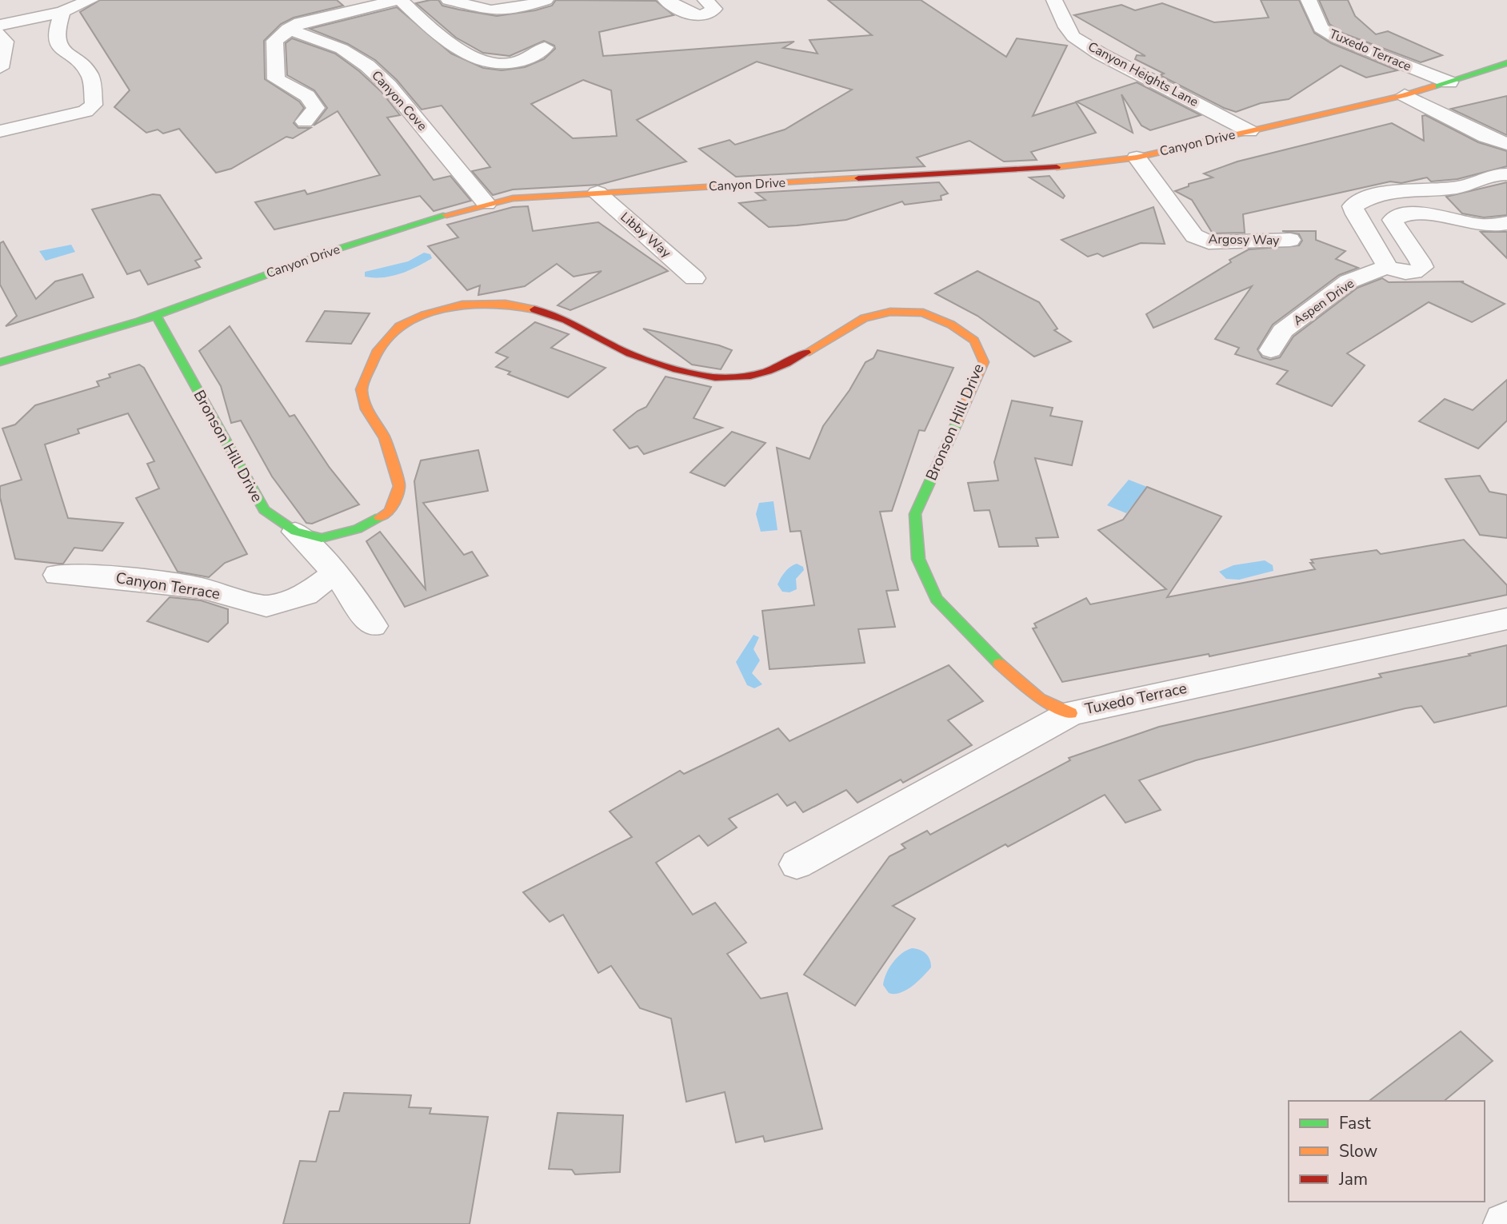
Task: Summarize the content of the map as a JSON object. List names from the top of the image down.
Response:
{
  "streets": {
    "street": [
      "Tuxedo Terrace",
      "Canyon Heights Lane",
      "Canyon Cove",
      "Canyon Drive",
      "Libby Way",
      "Argosy Way",
      "Aspen Drive",
      "Bronson Hill Drive",
      "Canyon Terrace"
    ]
  },
  "crossings": [
    ["Tuxedo Terrace", "Canyon Drive"],
    ["Tuxedo Terrace", "Bronson Hill Drive"],
    ["Canyon Heights Lane", "Canyon Drive"],
    ["Canyon Cove", "Canyon Drive"],
    ["Canyon Drive", "Libby Way"],
    ["Canyon Drive", "Argosy Way"],
    ["Canyon Drive", "Bronson Hill Drive"]
  ],
  "legend": ["Fast", "Slow", "Jam"]
}
